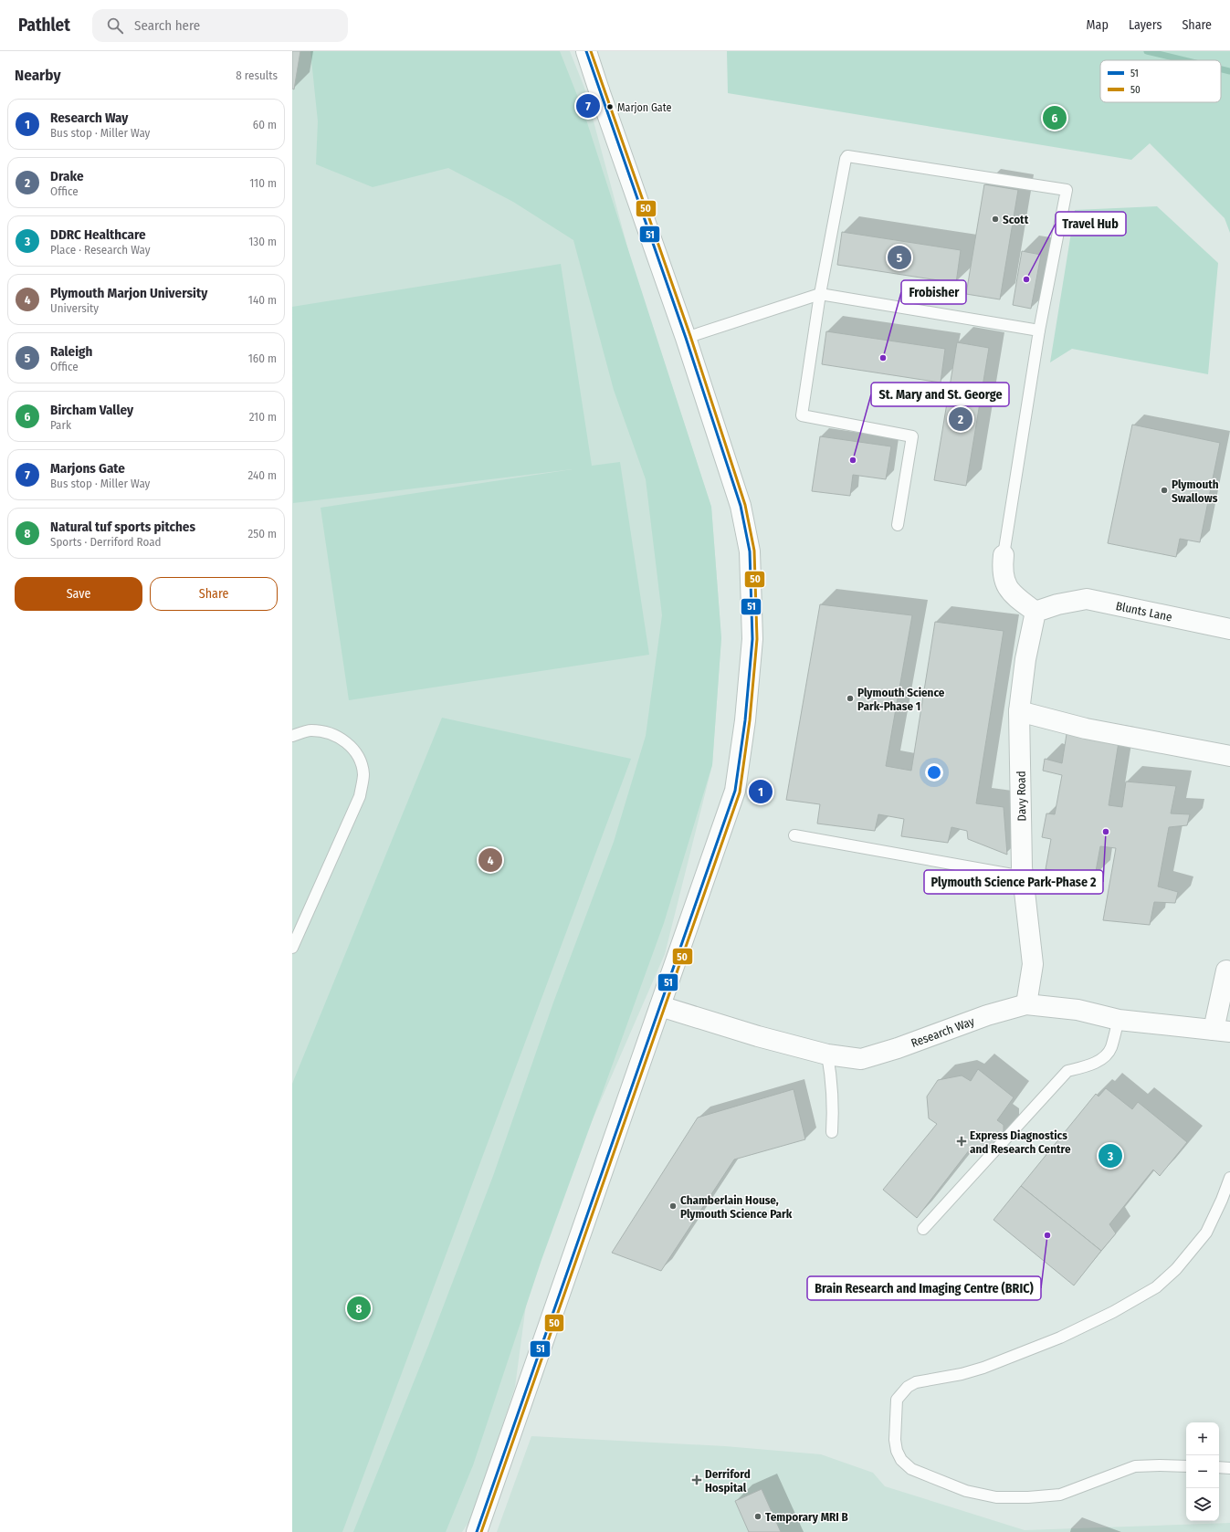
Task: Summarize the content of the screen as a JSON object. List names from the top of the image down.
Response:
{
  "streets": {
    "street": ["Blunts Lane", "Davy Road", "Research Way"]
  },
  "crossings": [
    ["Blunts Lane", "Davy Road"],
    ["Davy Road", "Research Way"]
  ],
  "places": {
    "other": [
      "Marjon Gate",
      "Scott",
      "Travel Hub",
      "Frobisher",
      "St. Mary and St. George",
      "Plymouth Swallows",
      "Plymouth Science Park-Phase 1",
      "Plymouth Science Park-Phase 2",
      "Chamberlain House, Plymouth Science Park",
      "Brain Research and Imaging Centre (BRIC)",
      "Temporary MRI B"
    ],
    "health": ["Express Diagnostics and Research Centre", "Derriford Hospital"]
  },
  "lines": ["transit line 51", "transit line 50"],
  "legend": ["51", "50"],
  "page": {
    "header": "Pathlet",
    "search": "Search here",
    "nav": ["Map", "Layers", "Share"],
    "heading": ["Nearby", "8 results"],
    "pins": [
      "7",
      "6",
      "5",
      "2",
      "1",
      "4",
      "3",
      "8"
    ],
    "list": [
      {
        "mark": "1",
        "name": "Research Way",
        "note": "Bus stop · Miller Way",
        "value": "60 m"
      },
      {
        "mark": "2",
        "name": "Drake",
        "note": "Office",
        "value": "110 m"
      },
      {
        "mark": "3",
        "name": "DDRC Healthcare",
        "note": "Place · Research Way",
        "value": "130 m"
      },
      {
        "mark": "4",
        "name": "Plymouth Marjon University",
        "note": "University",
        "value": "140 m"
      },
      {
        "mark": "5",
        "name": "Raleigh",
        "note": "Office",
        "value": "160 m"
      },
      {
        "mark": "6",
        "name": "Bircham Valley",
        "note": "Park",
        "value": "210 m"
      },
      {
        "mark": "7",
        "name": "Marjons Gate",
        "note": "Bus stop · Miller Way",
        "value": "240 m"
      },
      {
        "mark": "8",
        "name": "Natural tuf sports pitches",
        "note": "Sports · Derriford Road",
        "value": "250 m"
      }
    ],
    "buttons": ["Save", "Share"],
    "map_buttons": ["+", "−"]
  }
}
